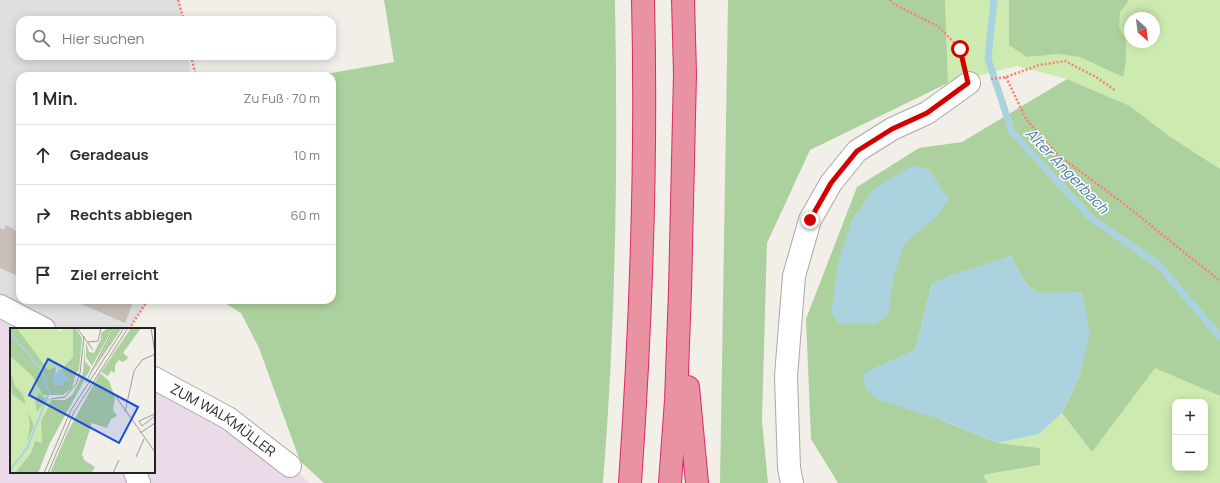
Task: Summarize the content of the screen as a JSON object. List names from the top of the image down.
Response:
{
  "streets": {
    "street": ["ZUM WALKMÜLLER"]
  },
  "water": ["Alter Angerbach"],
  "north": "bottom right",
  "page": {
    "search": "Hier suchen",
    "heading": ["1 Min.", "Zu Fuß · 70 m"],
    "list": [
      ["Geradeaus", "10 m"],
      ["Rechts abbiegen", "60 m"],
      "Ziel erreicht"
    ],
    "map_buttons": ["+", "−"]
  }
}
